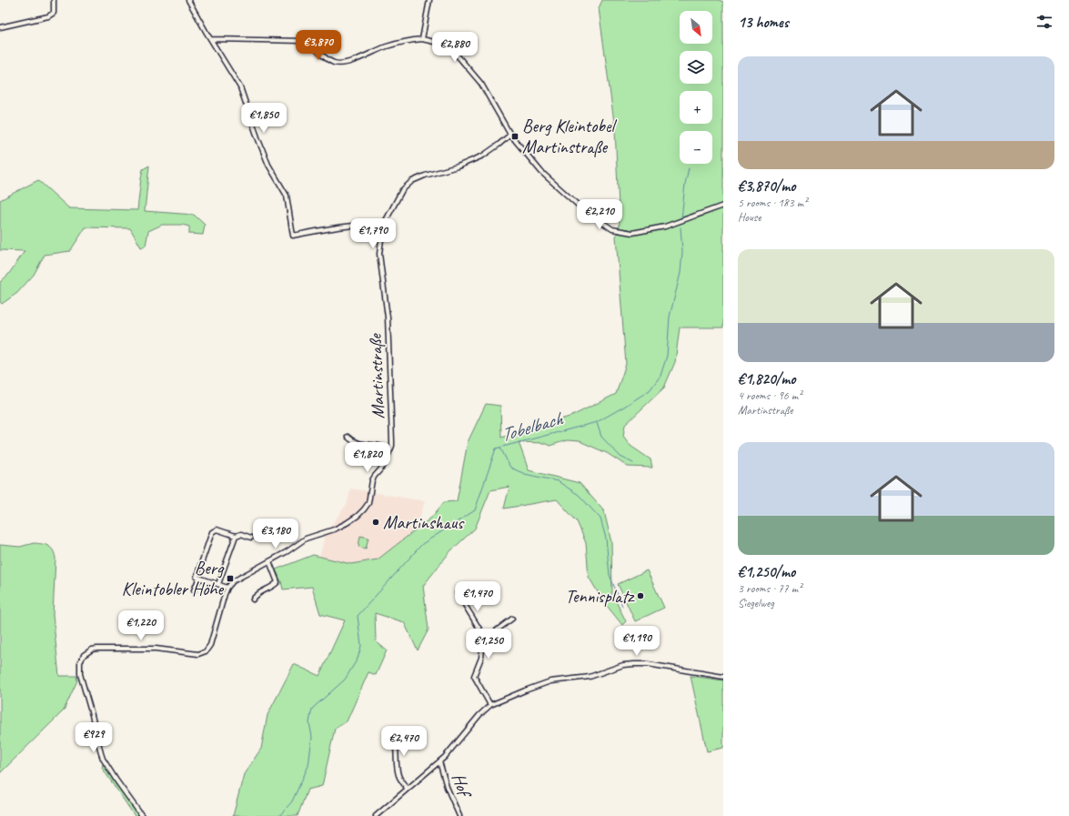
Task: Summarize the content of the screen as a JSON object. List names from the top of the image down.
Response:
{
  "streets": {
    "street": ["Martinstraße", "Hof"]
  },
  "water": ["Tobelbach"],
  "places": {
    "transit": ["Berg Kleintobel Martinstraße", "Berg Kleintobler Höhe"],
    "other": ["Martinshaus", "Tennisplatz"]
  },
  "north": "bottom right",
  "page": {
    "heading": "13 homes",
    "map_buttons": ["+", "−"],
    "price": [
      "€3,870",
      "€2,880",
      "€1,850",
      "€2,210",
      "€1,790",
      "€1,820",
      "€3,180",
      "€1,470",
      "€1,220",
      "€1,190",
      "€1,250",
      "€929",
      "€2,470"
    ],
    "list": [
      {
        "name": "€3,870/mo",
        "note": "5 rooms · 183 m² · House"
      },
      {
        "name": "€1,820/mo",
        "note": "4 rooms · 96 m² · Martinstraße"
      },
      {
        "name": "€1,250/mo",
        "note": "3 rooms · 77 m² · Siegelweg"
      }
    ]
  }
}
